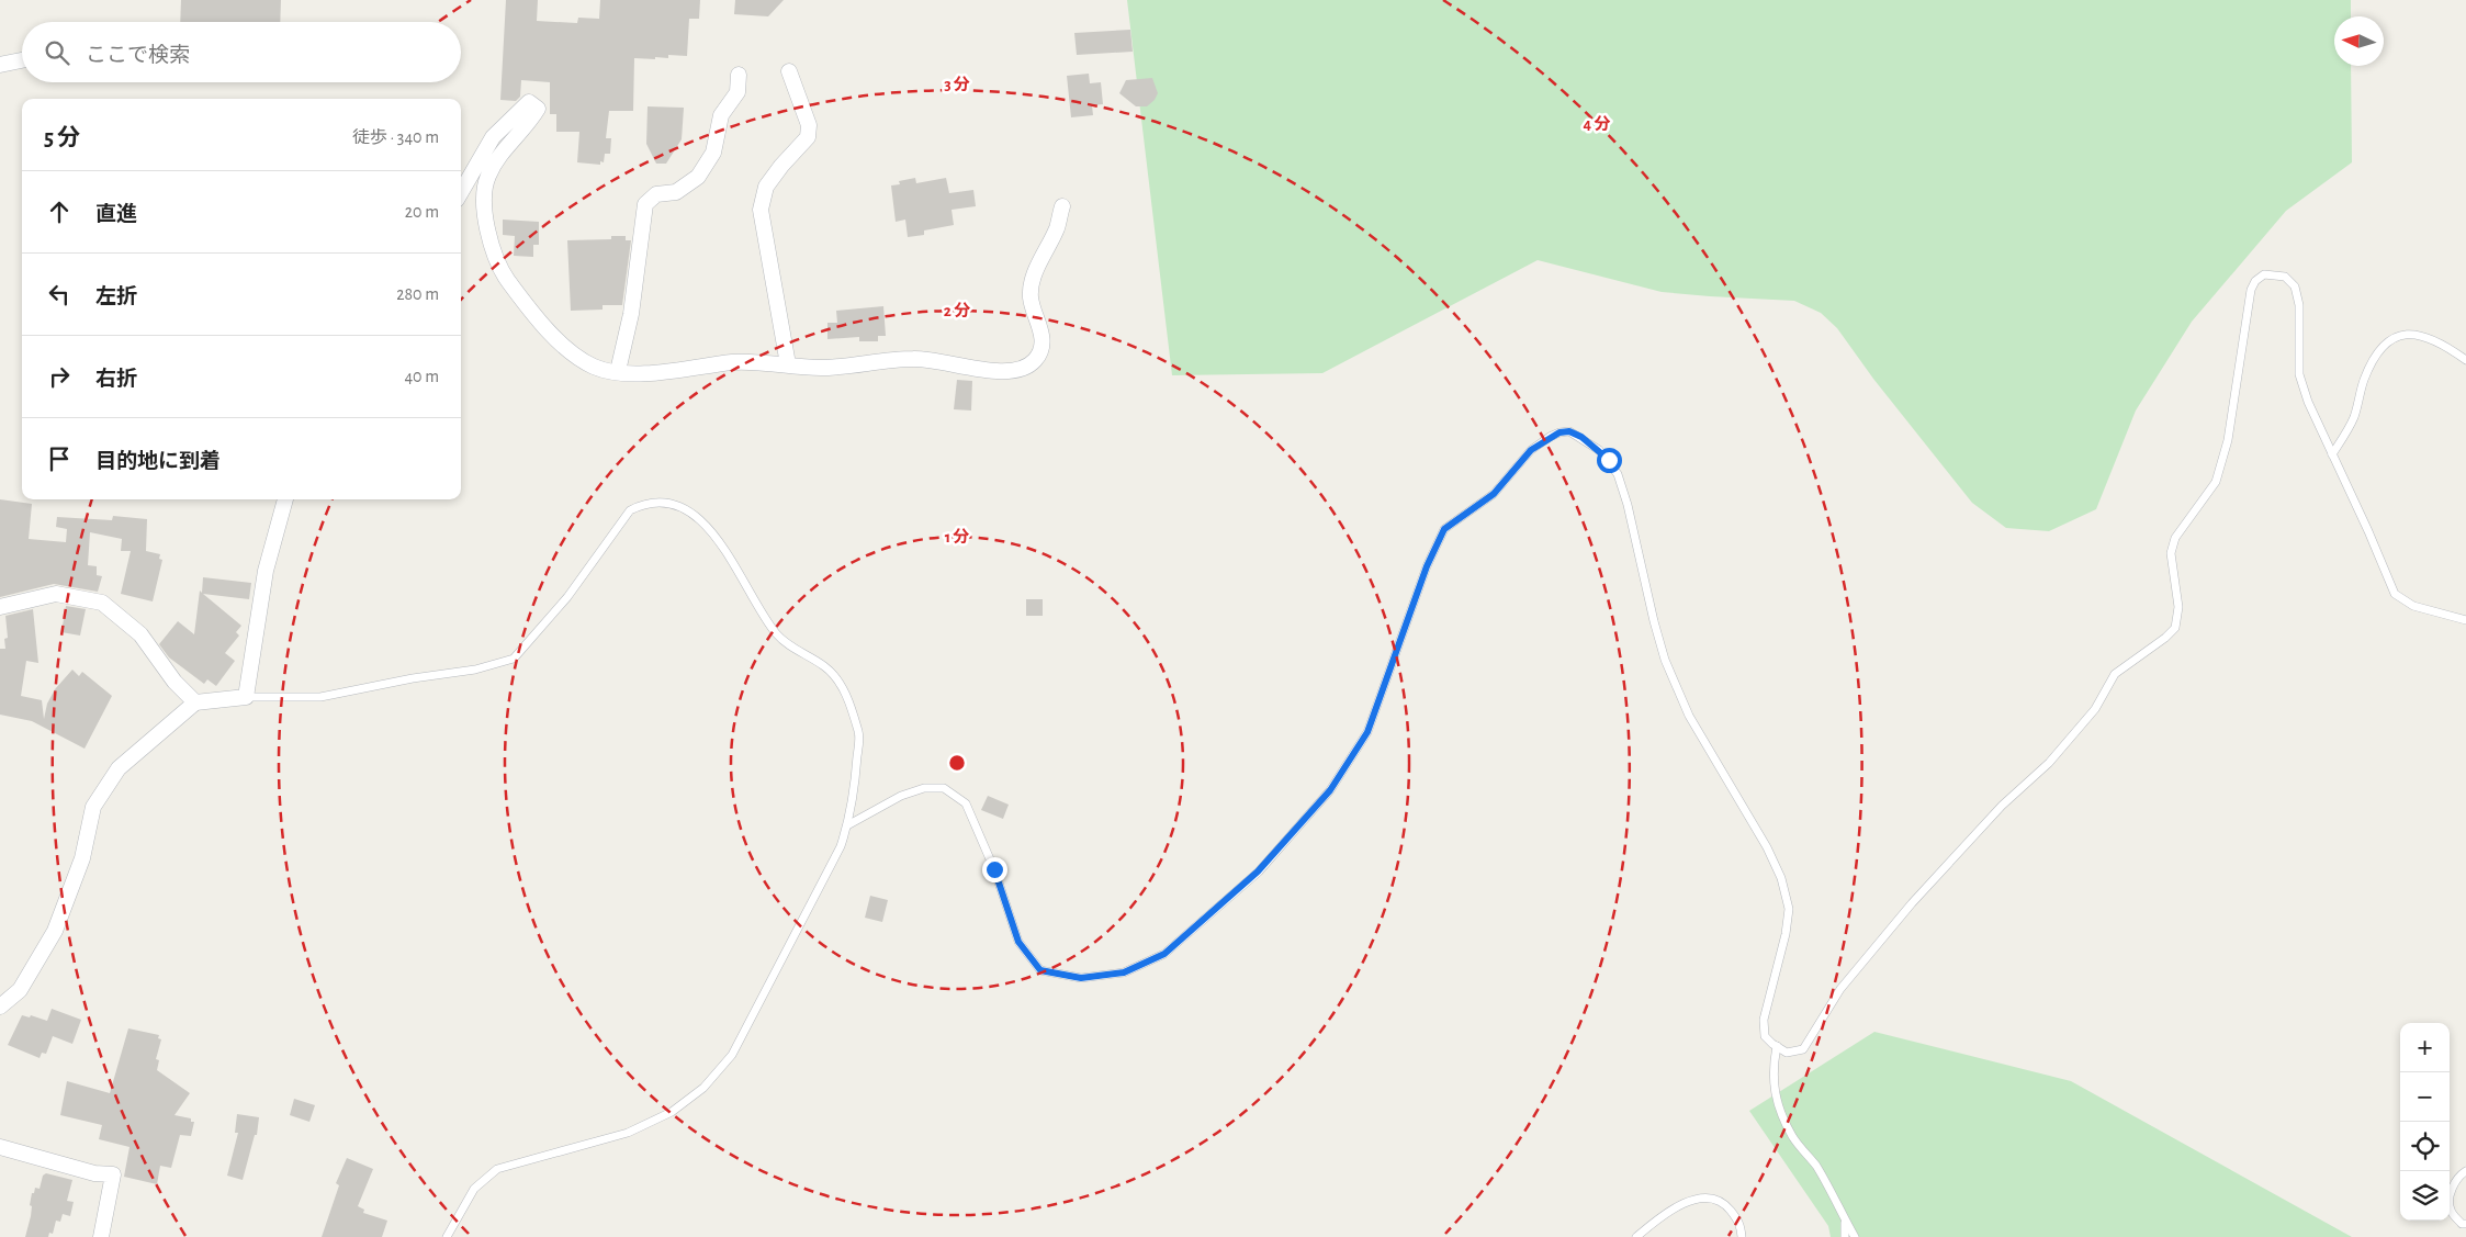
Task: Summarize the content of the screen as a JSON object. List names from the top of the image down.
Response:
{
  "north": "left",
  "page": {
    "search": "ここで検索",
    "heading": ["5 分", "徒歩 · 340 m"],
    "list": [
      ["直進", "20 m"],
      ["左折", "280 m"],
      ["右折", "40 m"],
      "目的地に到着"
    ],
    "map_buttons": ["+", "−"]
  },
  "rings": [
    "3 分",
    "4 分",
    "2 分",
    "1 分"
  ]
}
